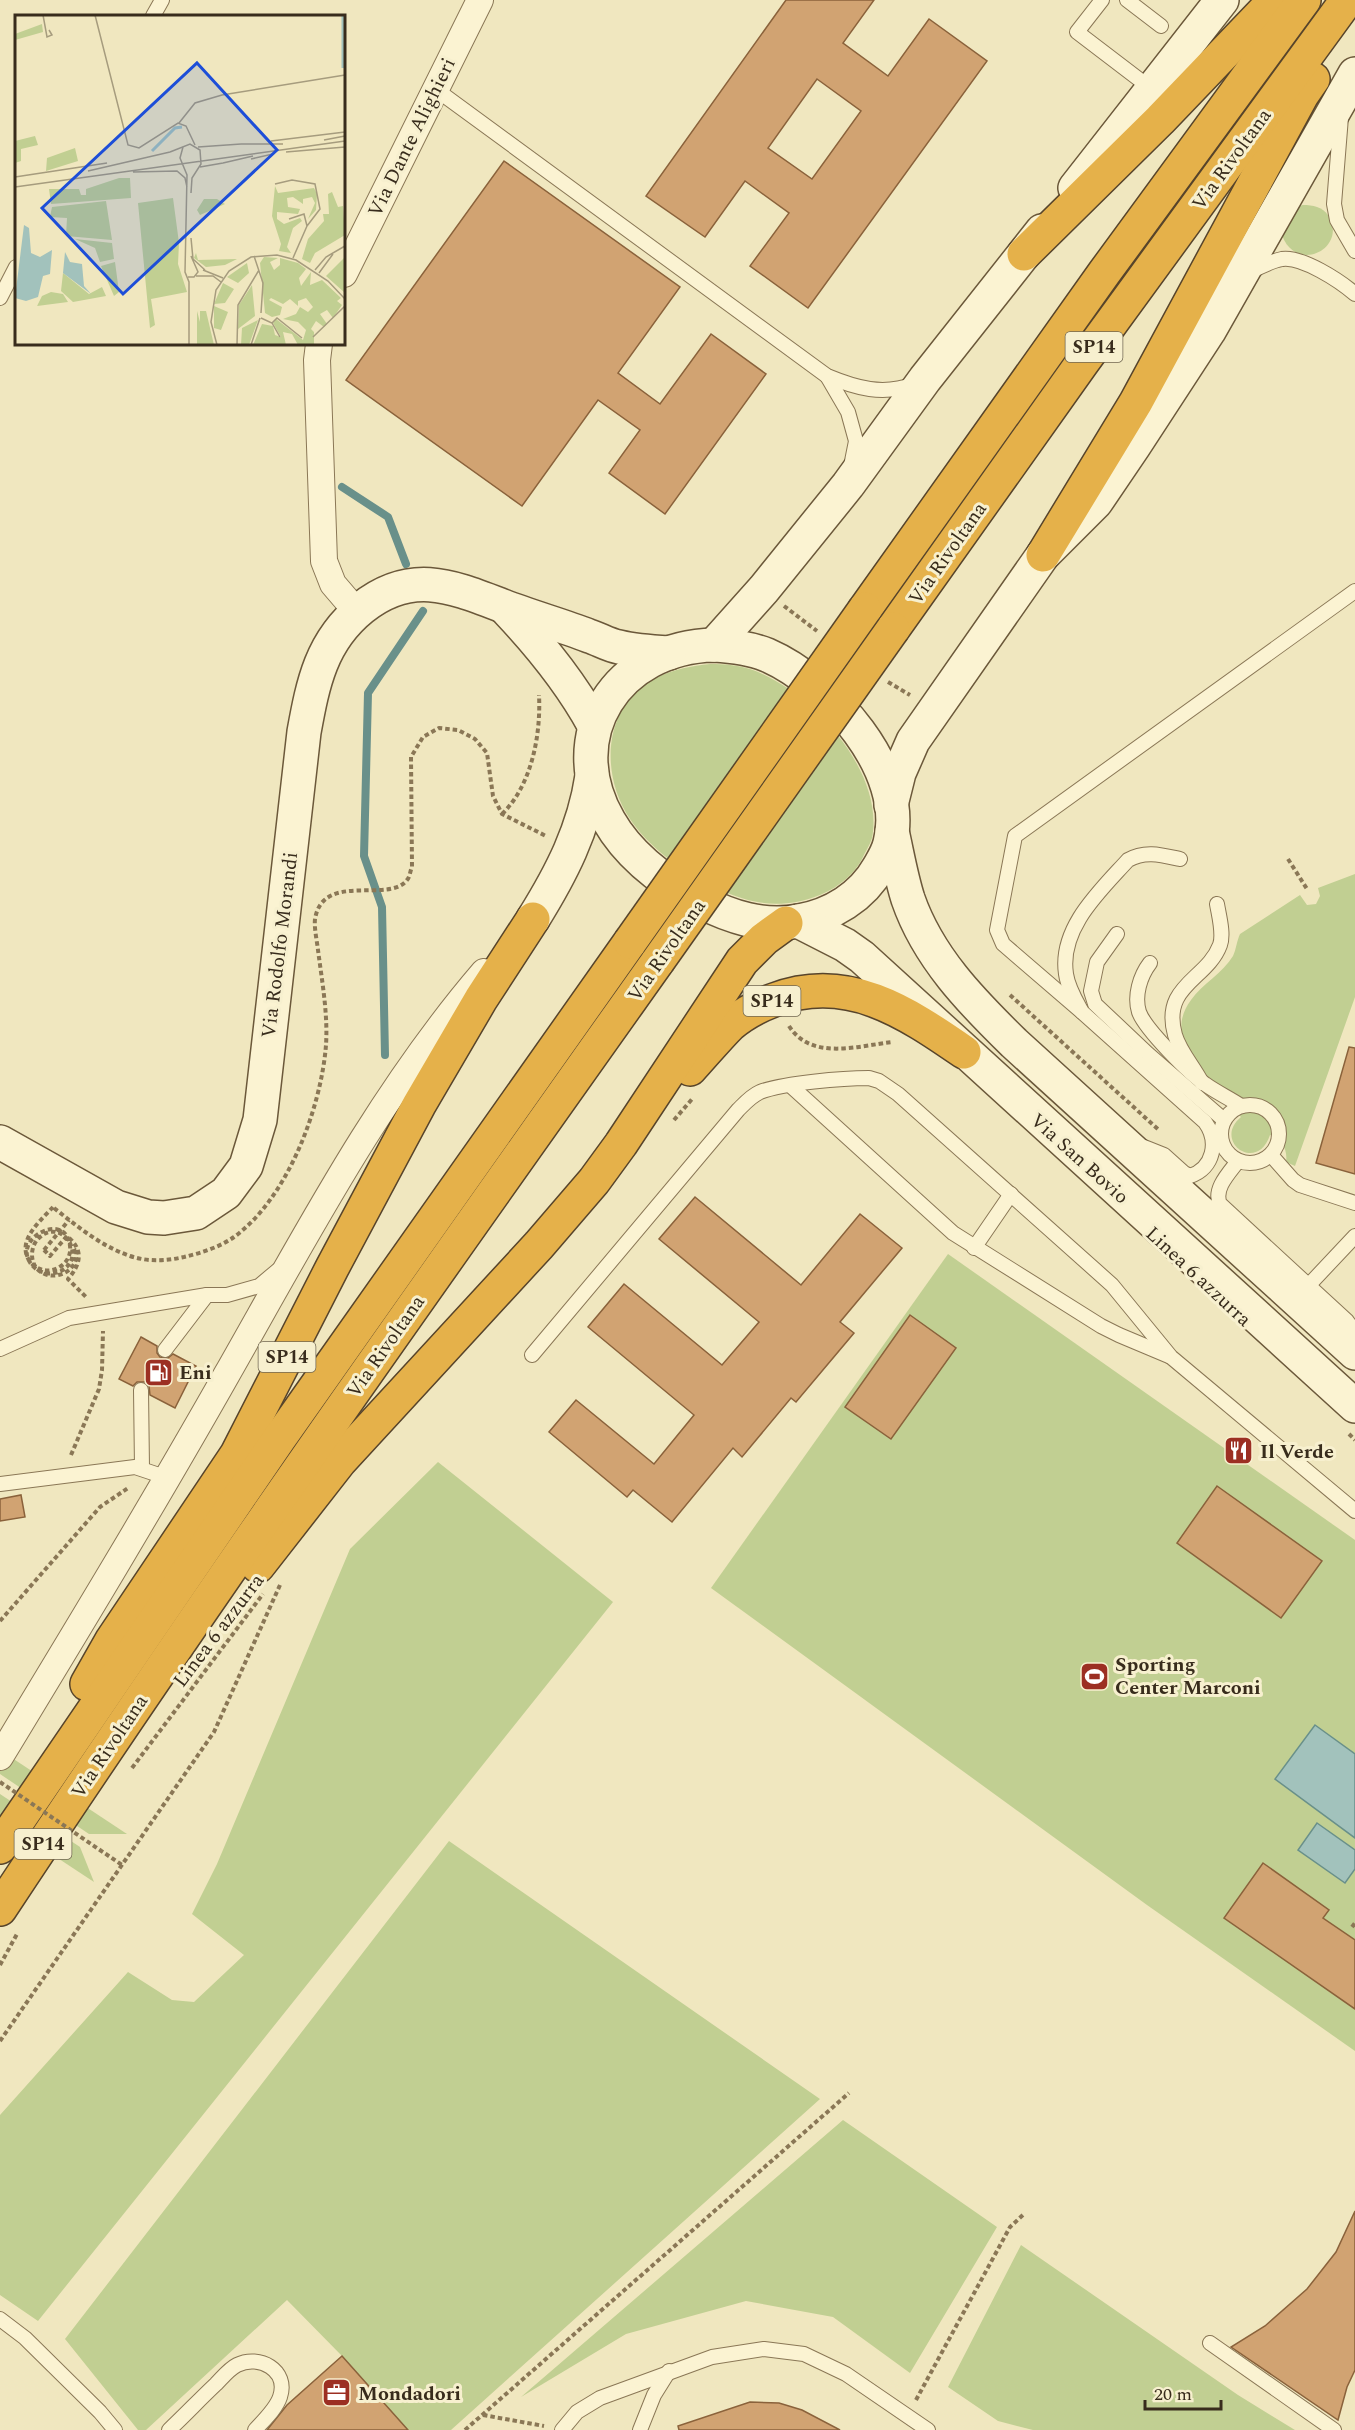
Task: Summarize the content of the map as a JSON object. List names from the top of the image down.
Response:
{
  "streets": {
    "highway": ["Via Rivoltana", "SP14"],
    "main road": ["Via Rodolfo Morandi", "Via San Bovio"],
    "street": ["Via Dante Alighieri"],
    "path": ["Linea 6 azzurra"]
  },
  "crossings": [
    ["Via Rivoltana", "SP14"],
    ["SP14", "Via San Bovio"],
    ["Via Rodolfo Morandi", "Via San Bovio"]
  ],
  "places": {
    "fuel station": ["Eni"],
    "restaurant": ["Il Verde"],
    "sports": ["Sporting Center Marconi"],
    "office": ["Mondadori"]
  },
  "scale_bar": "20 m"
}
